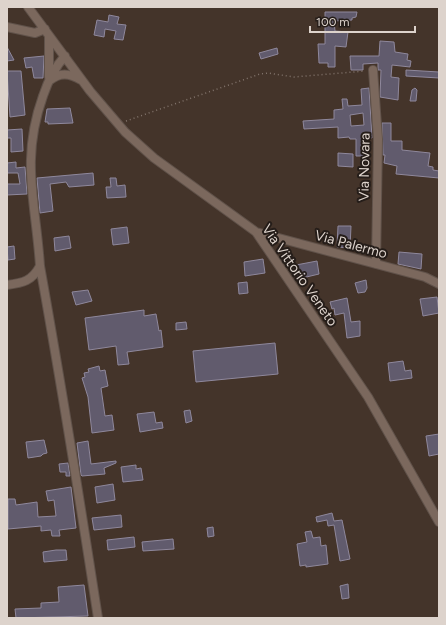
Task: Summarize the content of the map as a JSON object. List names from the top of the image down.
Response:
{
  "streets": {
    "street": ["Via Novara", "Via Palermo", "Via Vittorio Veneto"]
  },
  "crossings": [
    ["Via Novara", "Via Palermo"],
    ["Via Palermo", "Via Vittorio Veneto"]
  ],
  "scale_bar": "100 m"
}
